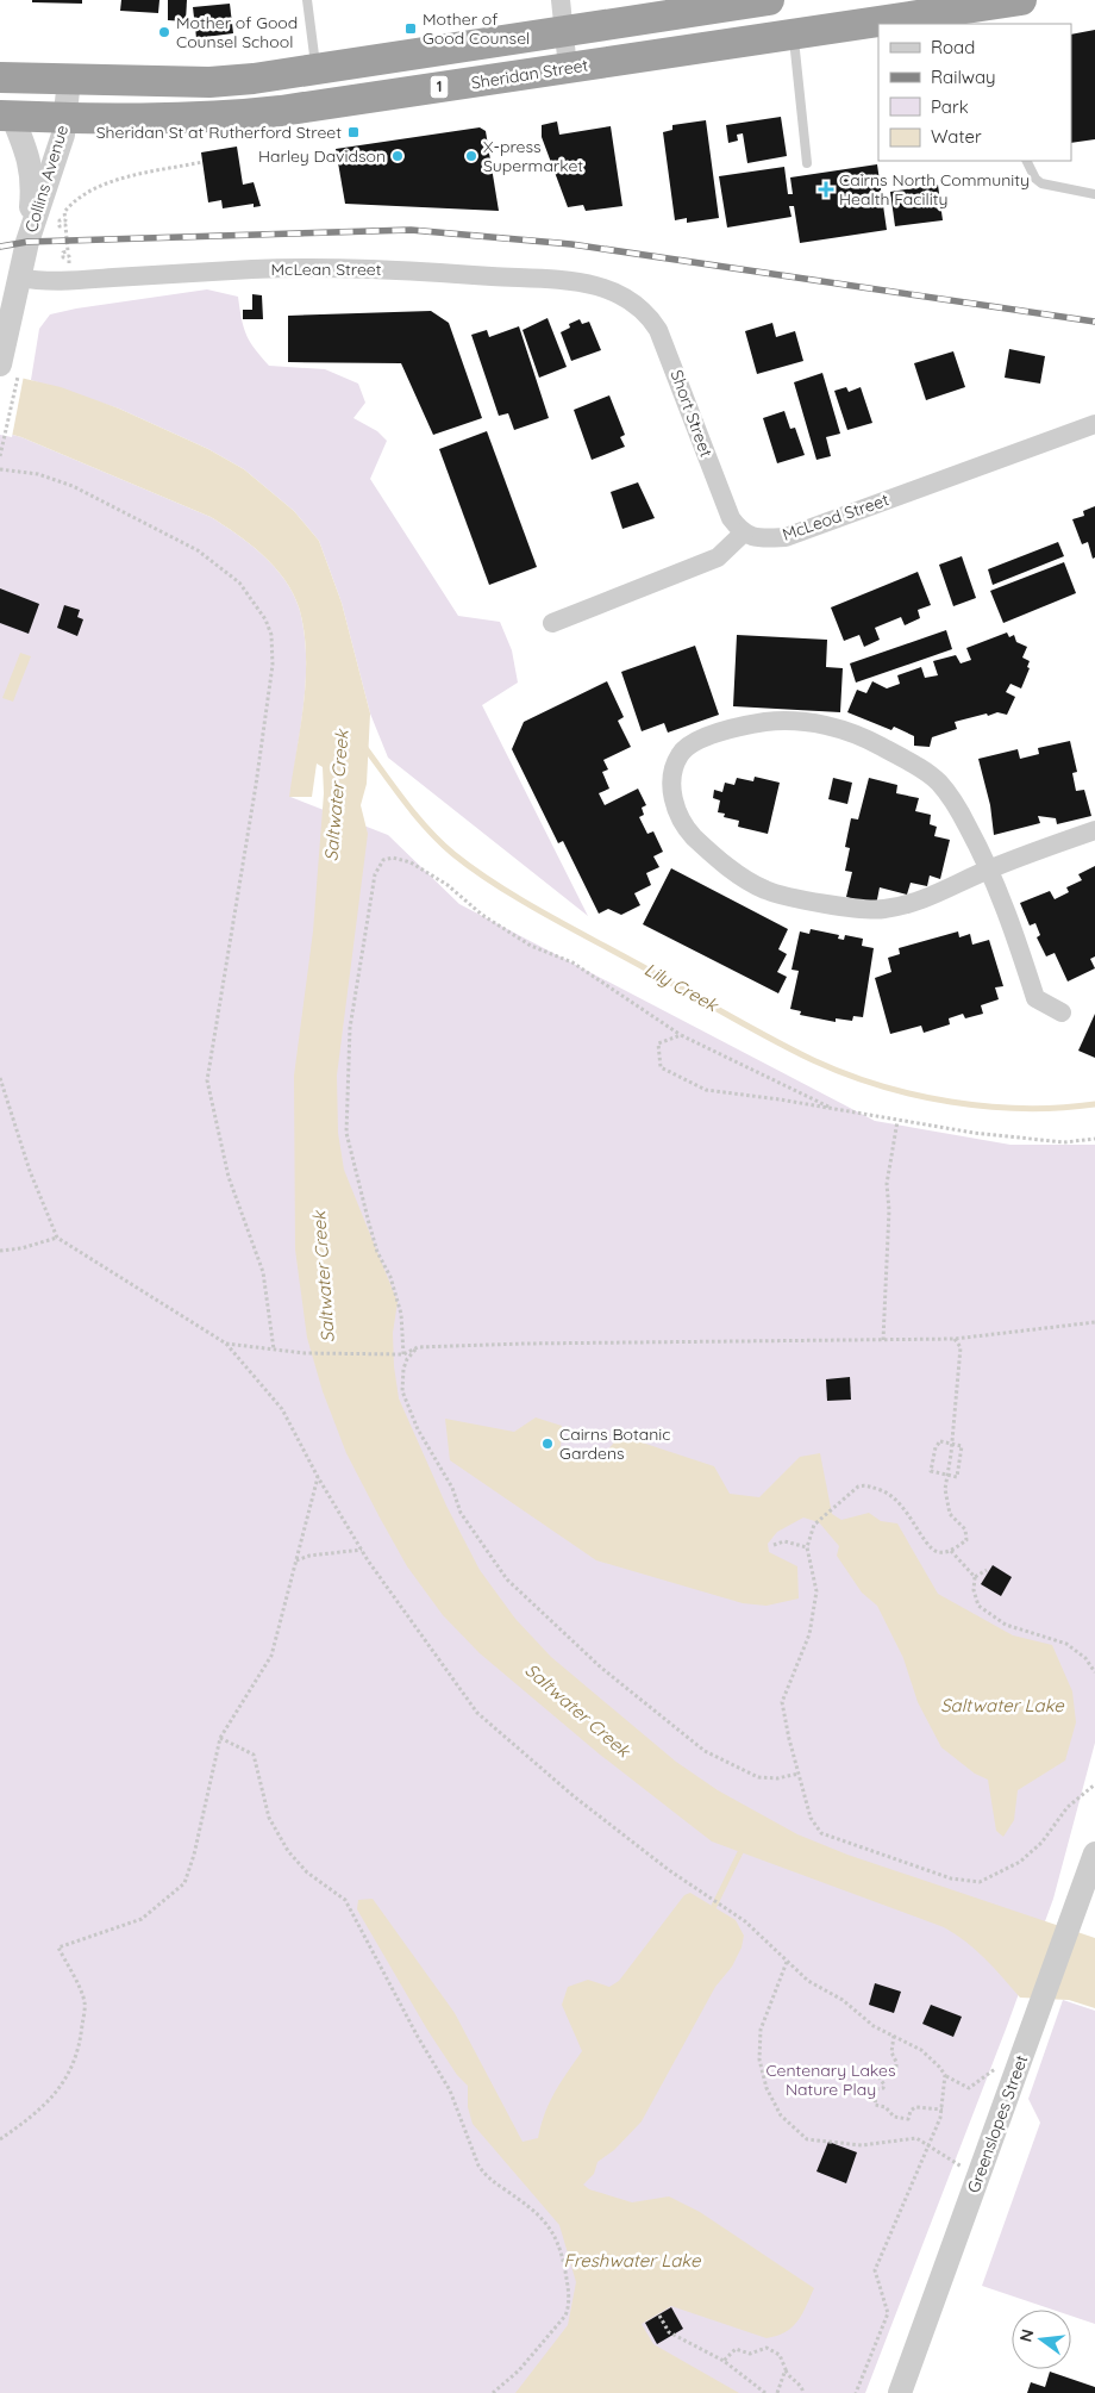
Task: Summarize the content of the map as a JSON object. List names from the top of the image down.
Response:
{
  "streets": {
    "highway": ["Sheridan Street", "1"],
    "street": [
      "Collins Avenue",
      "McLean Street",
      "Short Street",
      "McLeod Street",
      "Greenslopes Street"
    ]
  },
  "crossings": [
    ["Sheridan Street", "Collins Avenue"],
    ["1", "Collins Avenue"],
    ["Collins Avenue", "McLean Street"],
    ["McLean Street", "Short Street"],
    ["Short Street", "McLeod Street"]
  ],
  "water": [
    "Saltwater Creek",
    "Lily Creek",
    "Saltwater Lake",
    "Freshwater Lake"
  ],
  "parks": ["Centenary Lakes Nature Play"],
  "places": {
    "transit": ["Mother of Good Counsel", "Sheridan St at Rutherford Street"],
    "other": [
      "Mother of Good Counsel School",
      "Harley Davidson",
      "X-press Supermarket",
      "Cairns Botanic Gardens"
    ],
    "health": ["Cairns North Community Health Facility"]
  },
  "legend": [
    "Road",
    "Railway",
    "Park",
    "Water"
  ],
  "north": "left"
}
